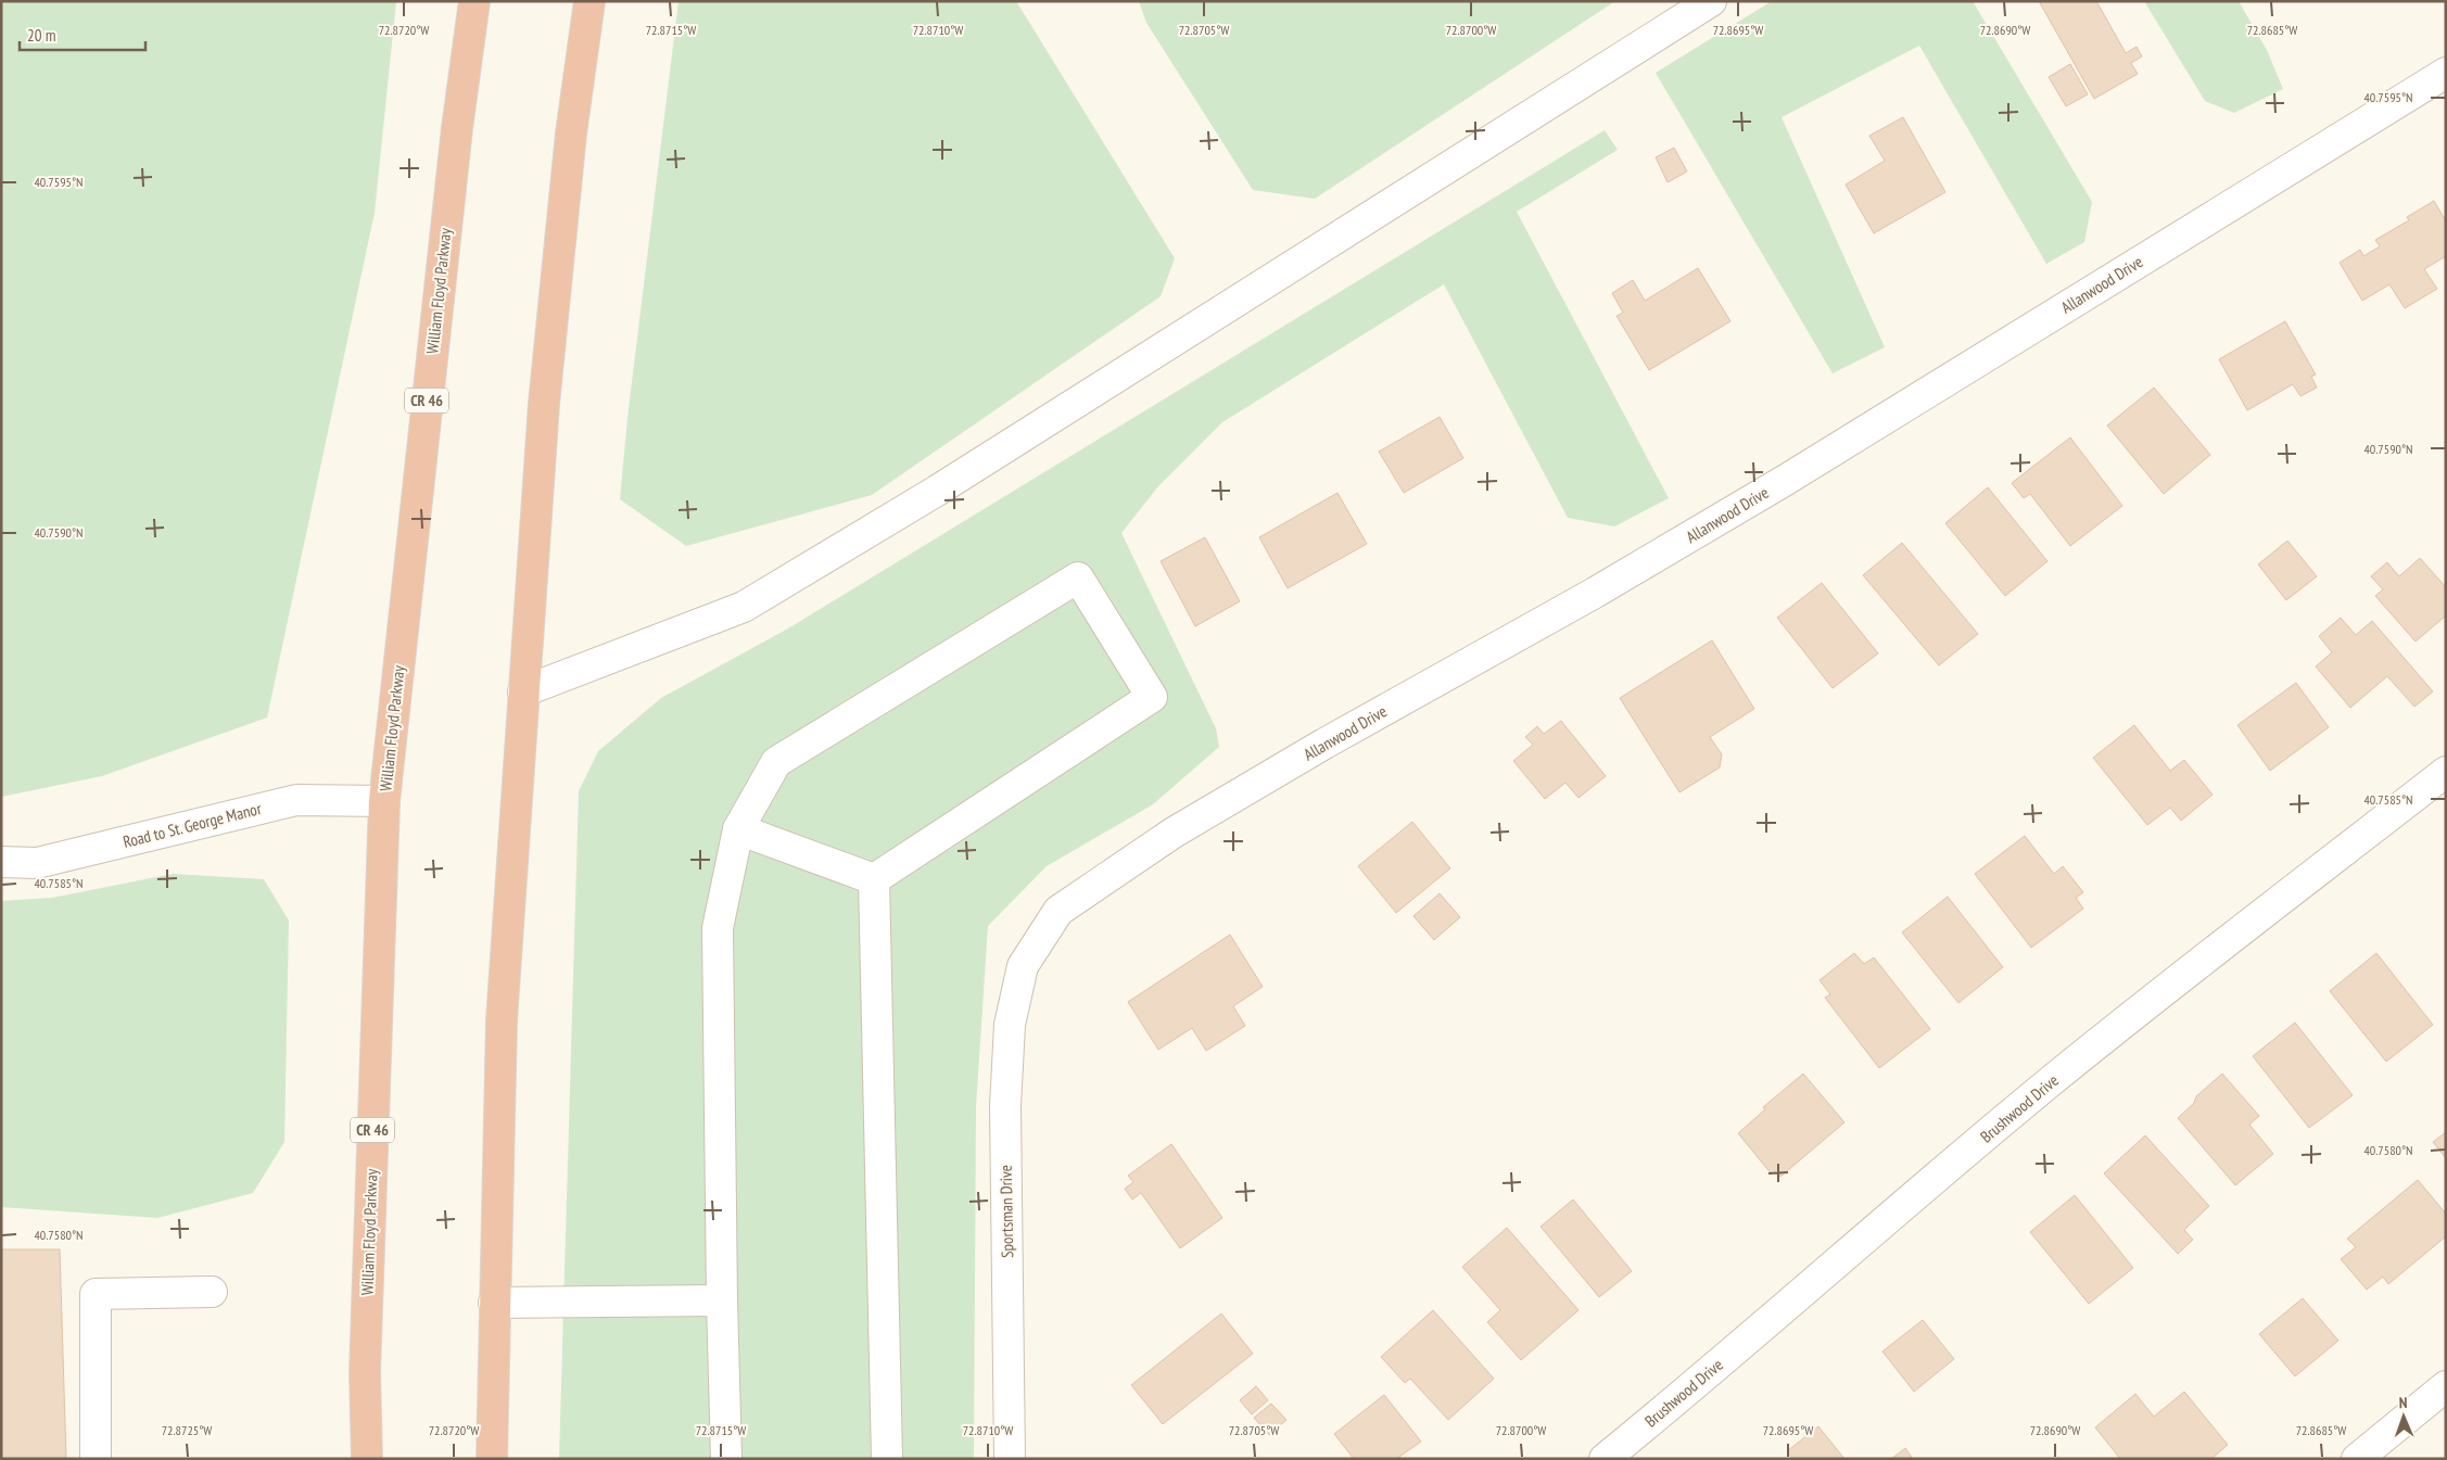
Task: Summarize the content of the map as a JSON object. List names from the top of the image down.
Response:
{
  "streets": {
    "highway": ["William Floyd Parkway", "CR 46"],
    "street": [
      "Allanwood Drive",
      "Road to St. George Manor",
      "Brushwood Drive",
      "Sportsman Drive"
    ]
  },
  "crossings": [
    ["Allanwood Drive", "Sportsman Drive"],
    ["William Floyd Parkway", "Road to St. George Manor"]
  ],
  "scale_bar": "20 m",
  "north": "top",
  "coordinates": [
    "72.8720°W",
    "72.8715°W",
    "72.8710°W",
    "72.8705°W",
    "72.8700°W",
    "72.8695°W",
    "72.8690°W",
    "72.8685°W",
    "40.7595°N",
    "40.7590°N",
    "40.7585°N",
    "40.7580°N",
    "72.8725°W"
  ]
}
